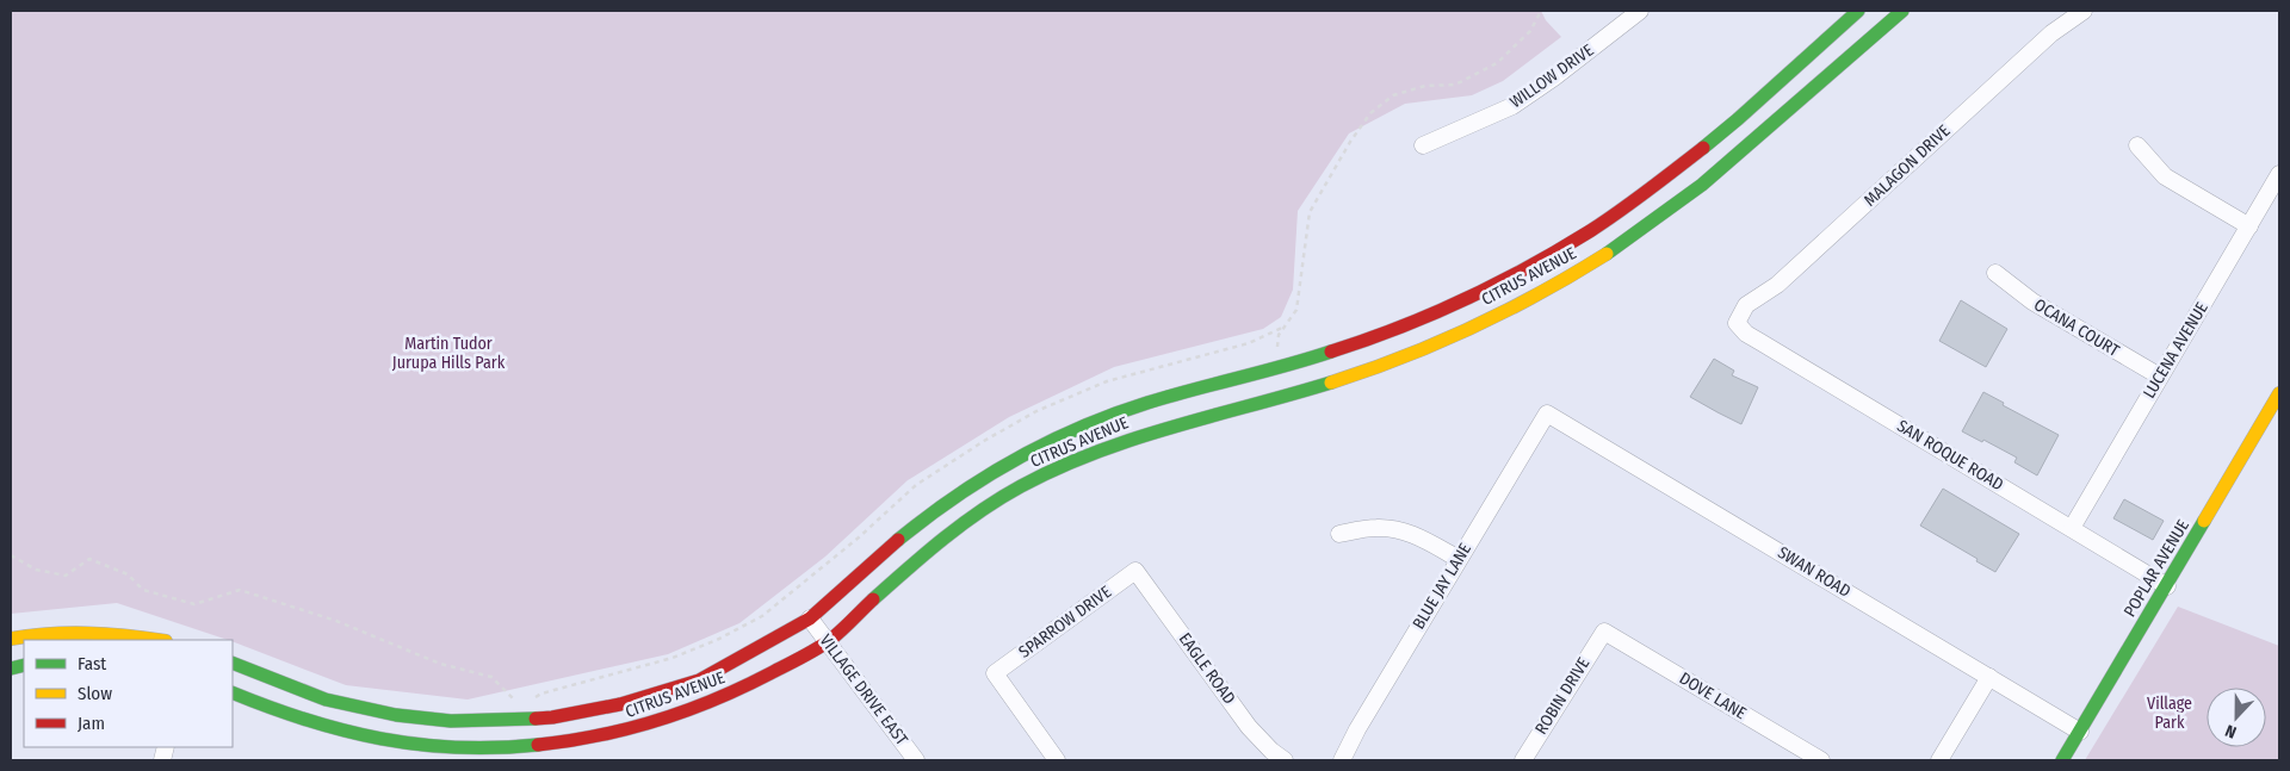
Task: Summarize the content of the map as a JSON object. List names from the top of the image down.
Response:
{
  "streets": {
    "street": [
      "WILLOW DRIVE",
      "MALAGON DRIVE",
      "CITRUS AVENUE",
      "OCANA COURT",
      "LUCENA AVENUE",
      "SAN ROQUE ROAD",
      "POPLAR AVENUE",
      "SWAN ROAD",
      "BLUE JAY LANE",
      "SPARROW DRIVE",
      "EAGLE ROAD",
      "VILLAGE DRIVE EAST",
      "ROBIN DRIVE",
      "DOVE LANE"
    ]
  },
  "crossings": [
    ["MALAGON DRIVE", "SAN ROQUE ROAD"],
    ["CITRUS AVENUE", "VILLAGE DRIVE EAST"],
    ["OCANA COURT", "LUCENA AVENUE"],
    ["LUCENA AVENUE", "SAN ROQUE ROAD"],
    ["SAN ROQUE ROAD", "POPLAR AVENUE"],
    ["POPLAR AVENUE", "SWAN ROAD"],
    ["SWAN ROAD", "BLUE JAY LANE"],
    ["SPARROW DRIVE", "EAGLE ROAD"],
    ["ROBIN DRIVE", "DOVE LANE"]
  ],
  "parks": ["Martin Tudor Jurupa Hills Park", "Village Park"],
  "legend": ["Fast", "Slow", "Jam"],
  "north": "bottom"
}
